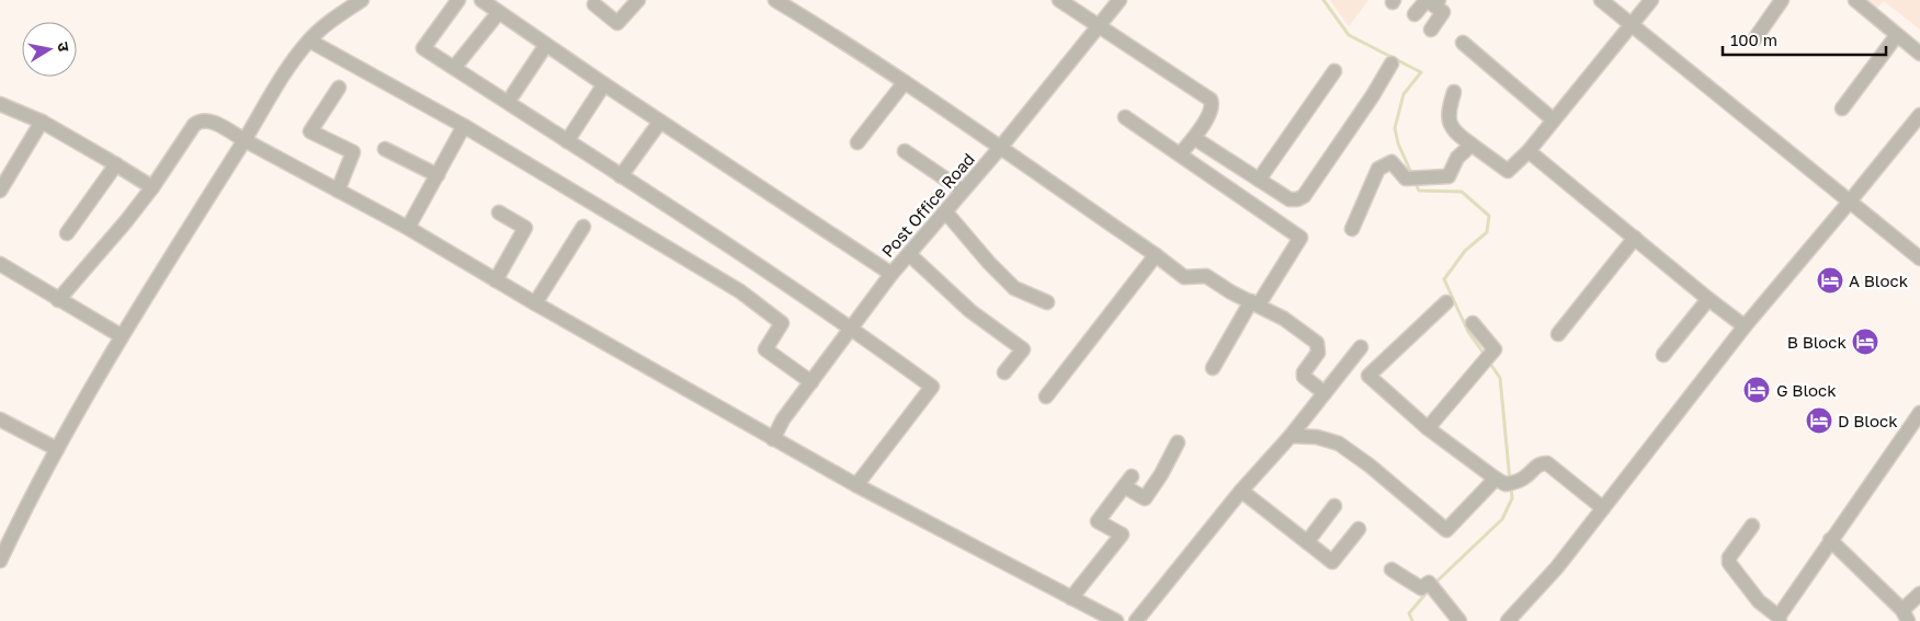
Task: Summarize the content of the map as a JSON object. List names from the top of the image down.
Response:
{
  "streets": {
    "street": ["Post Office Road"]
  },
  "places": {
    "hotel": [
      "A Block",
      "B Block",
      "G Block",
      "D Block"
    ]
  },
  "scale_bar": "100 m",
  "north": "right"
}
